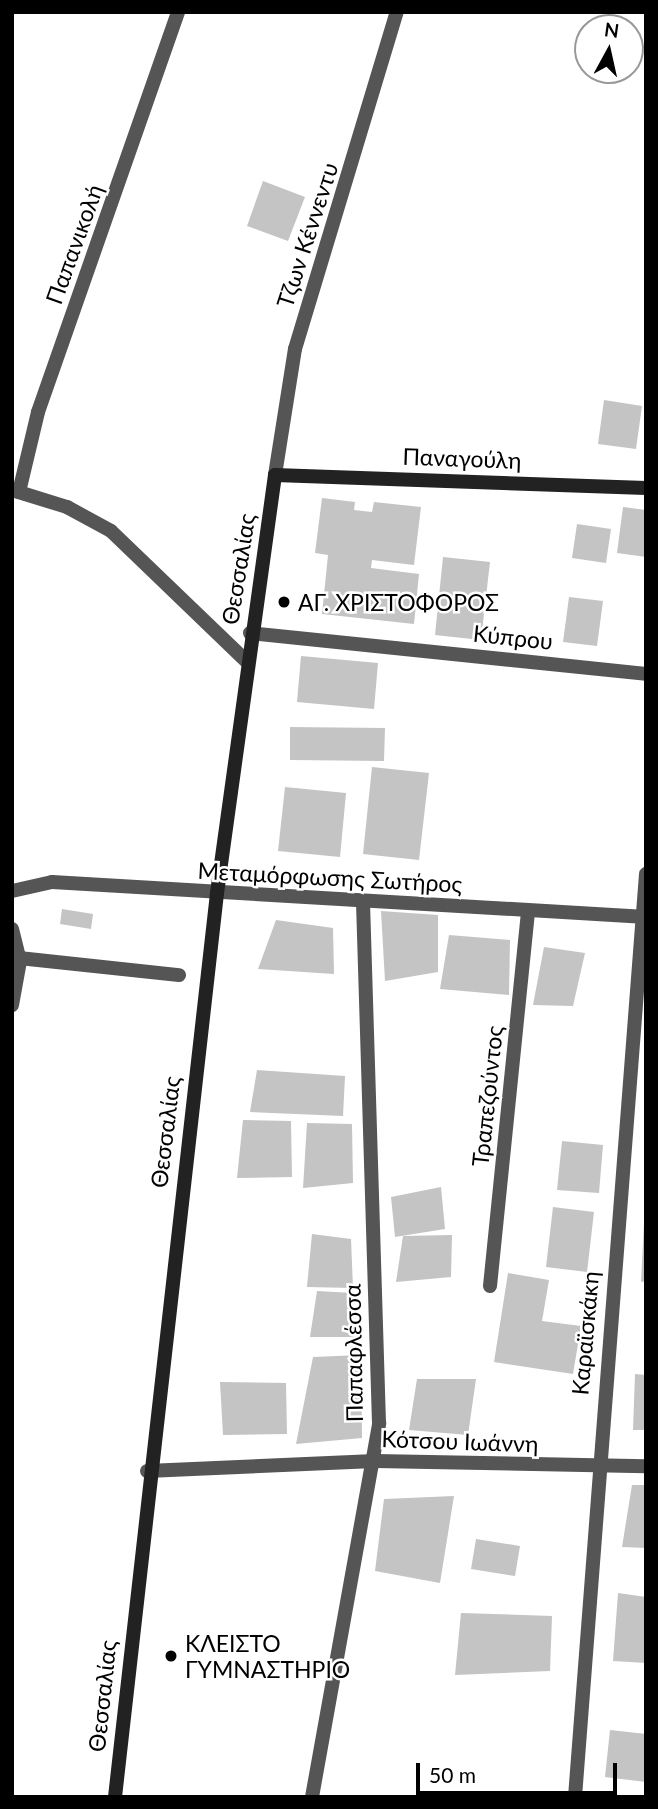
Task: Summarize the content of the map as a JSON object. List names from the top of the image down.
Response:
{
  "streets": {
    "street": [
      "Τζων Κέννεντυ",
      "Παπανικολή",
      "Παναγούλη",
      "Θεσσαλίας",
      "Κύπρου",
      "Μεταμόρφωσης Σωτήρος",
      "Τραπεζούντος",
      "Καραϊσκάκη",
      "Παπαφλέσσα",
      "Κότσου Ιωάννη"
    ]
  },
  "crossings": [
    ["Τζων Κέννεντυ", "Παναγούλη"],
    ["Τζων Κέννεντυ", "Θεσσαλίας"],
    ["Παναγούλη", "Θεσσαλίας"],
    ["Θεσσαλίας", "Κύπρου"],
    ["Θεσσαλίας", "Μεταμόρφωσης Σωτήρος"],
    ["Θεσσαλίας", "Κότσου Ιωάννη"],
    ["Μεταμόρφωσης Σωτήρος", "Τραπεζούντος"],
    ["Μεταμόρφωσης Σωτήρος", "Καραϊσκάκη"],
    ["Μεταμόρφωσης Σωτήρος", "Παπαφλέσσα"],
    ["Καραϊσκάκη", "Κότσου Ιωάννη"],
    ["Παπαφλέσσα", "Κότσου Ιωάννη"]
  ],
  "places": ["ΑΓ. ΧΡΙΣΤΟΦΟΡΟΣ", "ΚΛΕΙΣΤΟ ΓΥΜΝΑΣΤΗΡΙΟ"],
  "scale_bar": "50 m",
  "north": "top"
}
